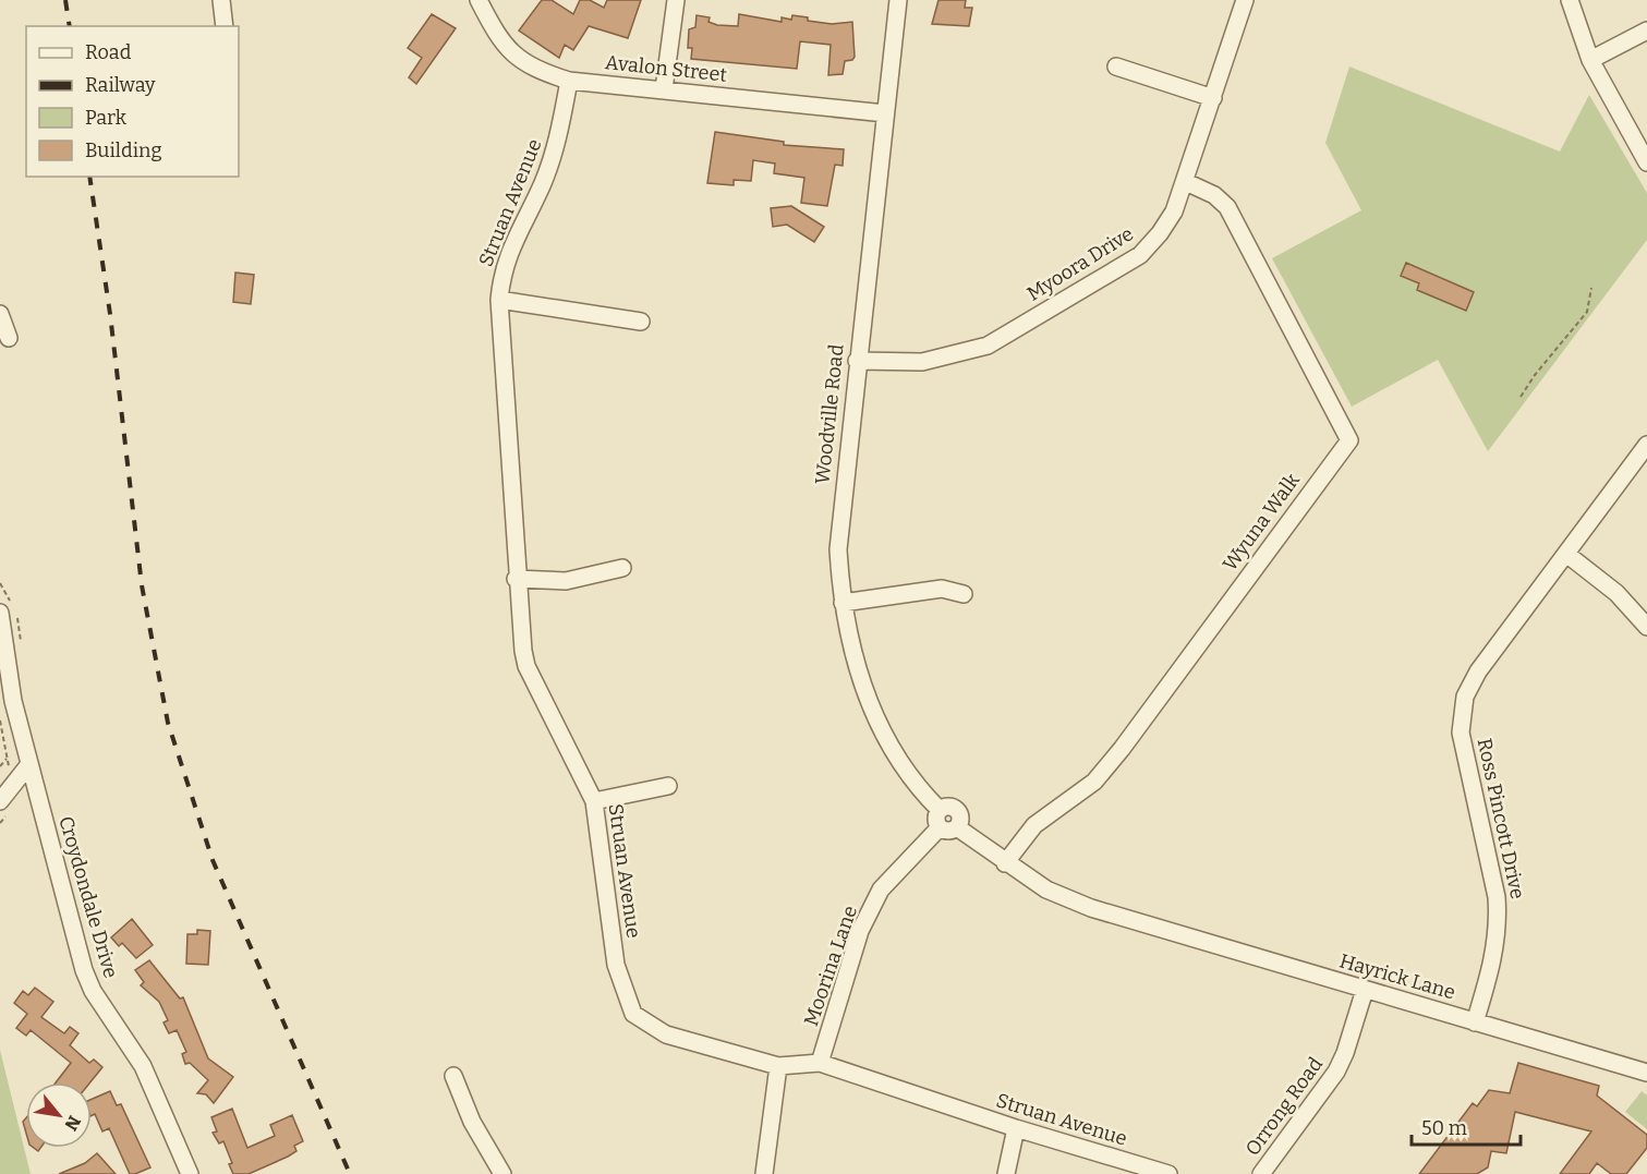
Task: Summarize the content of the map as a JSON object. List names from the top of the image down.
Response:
{
  "streets": {
    "street": [
      "Avalon Street",
      "Struan Avenue",
      "Myoora Drive",
      "Woodville Road",
      "Wyuna Walk",
      "Ross Pincott Drive",
      "Croydondale Drive",
      "Moorina Lane",
      "Hayrick Lane",
      "Orrong Road"
    ]
  },
  "crossings": [
    ["Avalon Street", "Struan Avenue"],
    ["Avalon Street", "Woodville Road"],
    ["Struan Avenue", "Moorina Lane"],
    ["Myoora Drive", "Woodville Road"],
    ["Myoora Drive", "Wyuna Walk"],
    ["Woodville Road", "Moorina Lane"],
    ["Wyuna Walk", "Hayrick Lane"],
    ["Ross Pincott Drive", "Hayrick Lane"],
    ["Hayrick Lane", "Orrong Road"]
  ],
  "legend": [
    "Road",
    "Railway",
    "Park",
    "Building"
  ],
  "scale_bar": "50 m",
  "north": "bottom right"
}
